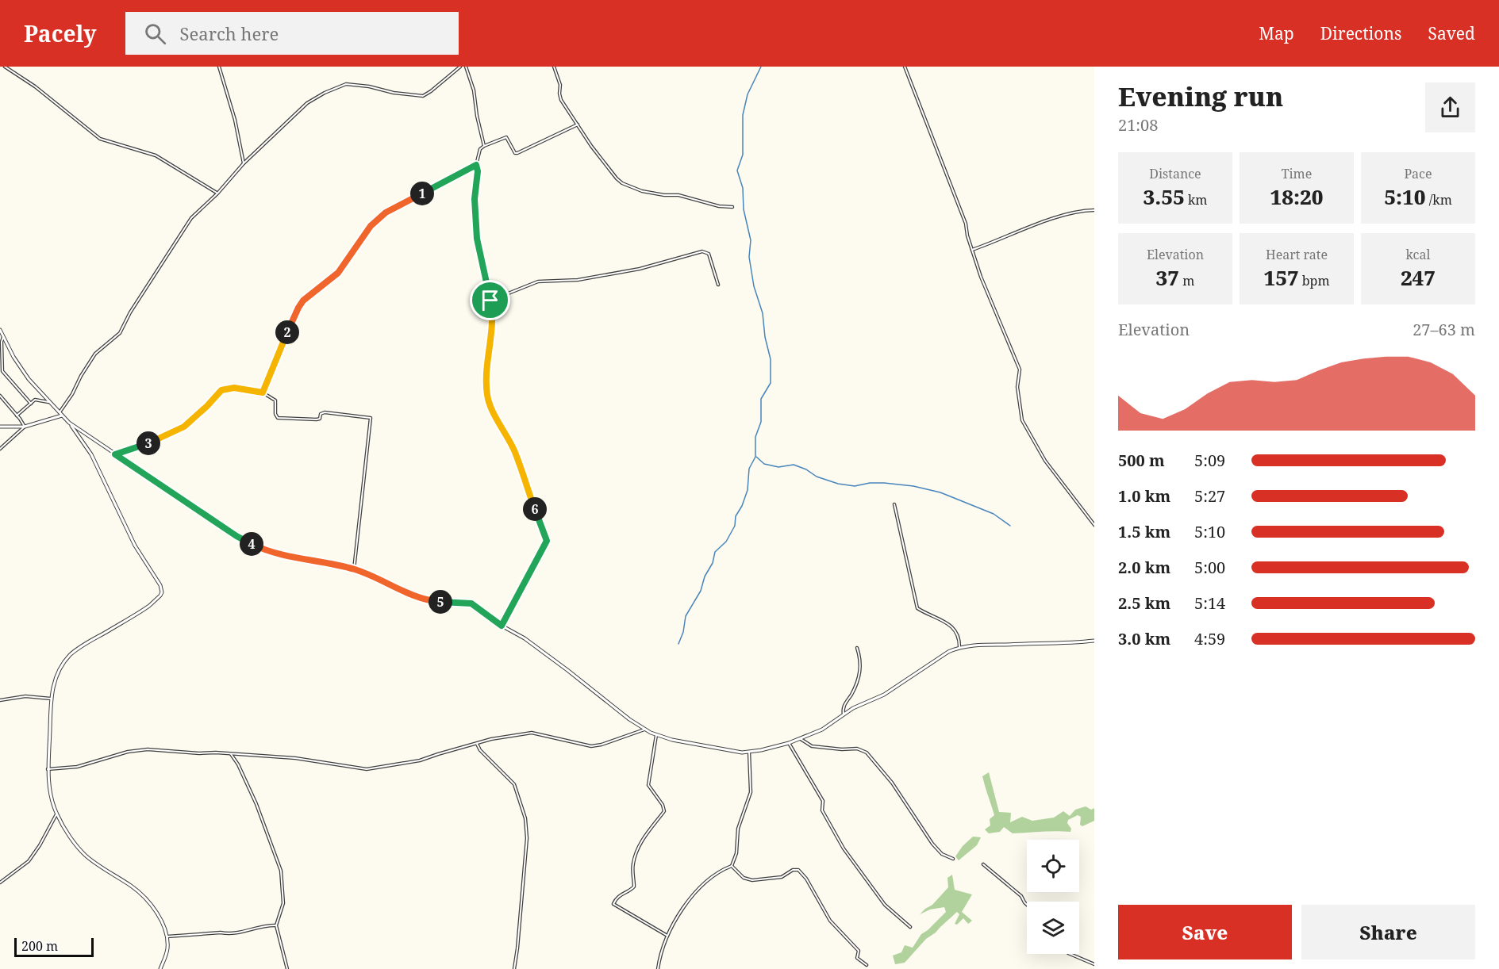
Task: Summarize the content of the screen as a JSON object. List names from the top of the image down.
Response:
{
  "scale_bar": "200 m",
  "page": {
    "header": "Pacely",
    "search": "Search here",
    "nav": ["Map", "Directions", "Saved"],
    "heading": ["Evening run", "21:08"],
    "stats": [
      ["Distance", "3.55 km"],
      ["Time", "18:20"],
      ["Pace", "5:10 /km"],
      ["Elevation", "37 m"],
      ["Heart rate", "157 bpm"],
      ["kcal", "247"]
    ],
    "pins": [
      "1",
      "2",
      "3",
      "6",
      "4",
      "5"
    ],
    "chart": ["Elevation", "27–63 m"],
    "list": [
      {
        "name": "500 m",
        "note": "5:09"
      },
      {
        "name": "1.0 km",
        "note": "5:27"
      },
      {
        "name": "1.5 km",
        "note": "5:10"
      },
      {
        "name": "2.0 km",
        "note": "5:00"
      },
      {
        "name": "2.5 km",
        "note": "5:14"
      },
      {
        "name": "3.0 km",
        "note": "4:59"
      }
    ],
    "buttons": ["Save", "Share"],
    "scale": "200 m"
  }
}
